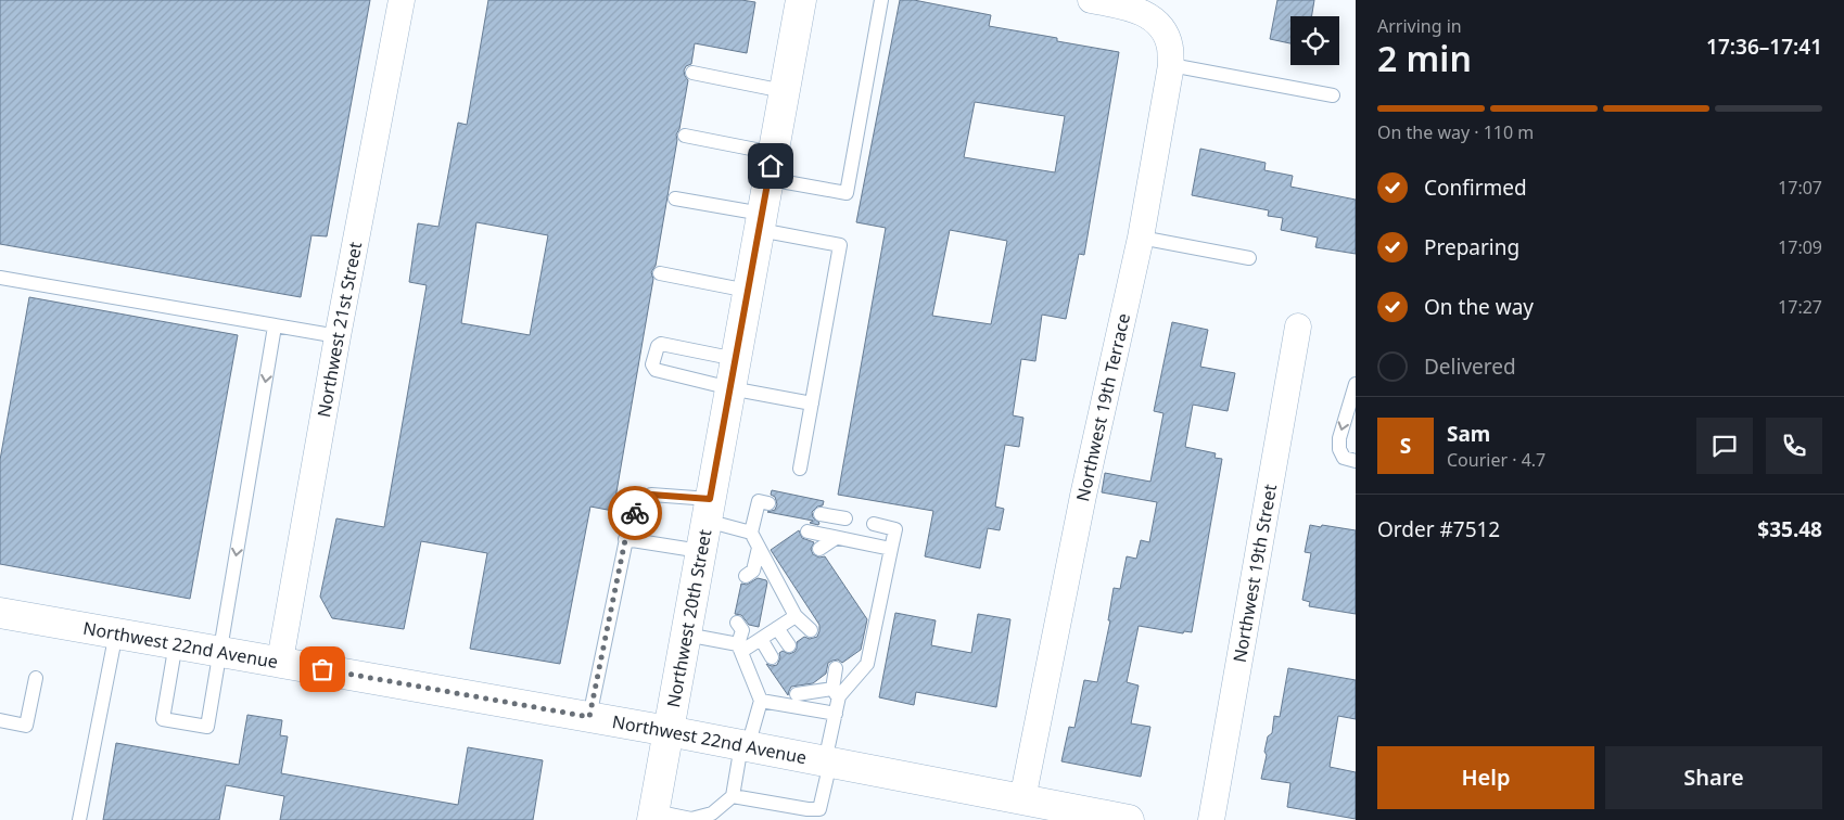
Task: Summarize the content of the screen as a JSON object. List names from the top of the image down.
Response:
{
  "streets": {
    "main road": ["Northwest 20th Street", "Northwest 22nd Avenue"],
    "street": ["Northwest 21st Street", "Northwest 19th Terrace", "Northwest 19th Street"]
  },
  "crossings": [
    ["Northwest 21st Street", "Northwest 22nd Avenue"],
    ["Northwest 19th Terrace", "Northwest 22nd Avenue"],
    ["Northwest 20th Street", "Northwest 22nd Avenue"]
  ],
  "page": {
    "heading": ["2 min", "Arriving in", "17:36–17:41"],
    "panel": [
      "Sam",
      "Courier · 4.7",
      "Order #7512",
      "$35.48"
    ],
    "bar": "On the way · 110 m",
    "list": [
      ["Confirmed", "17:07"],
      ["Preparing", "17:09"],
      ["On the way", "17:27"],
      "Delivered"
    ],
    "round": "S",
    "buttons": ["Help", "Share"]
  }
}
